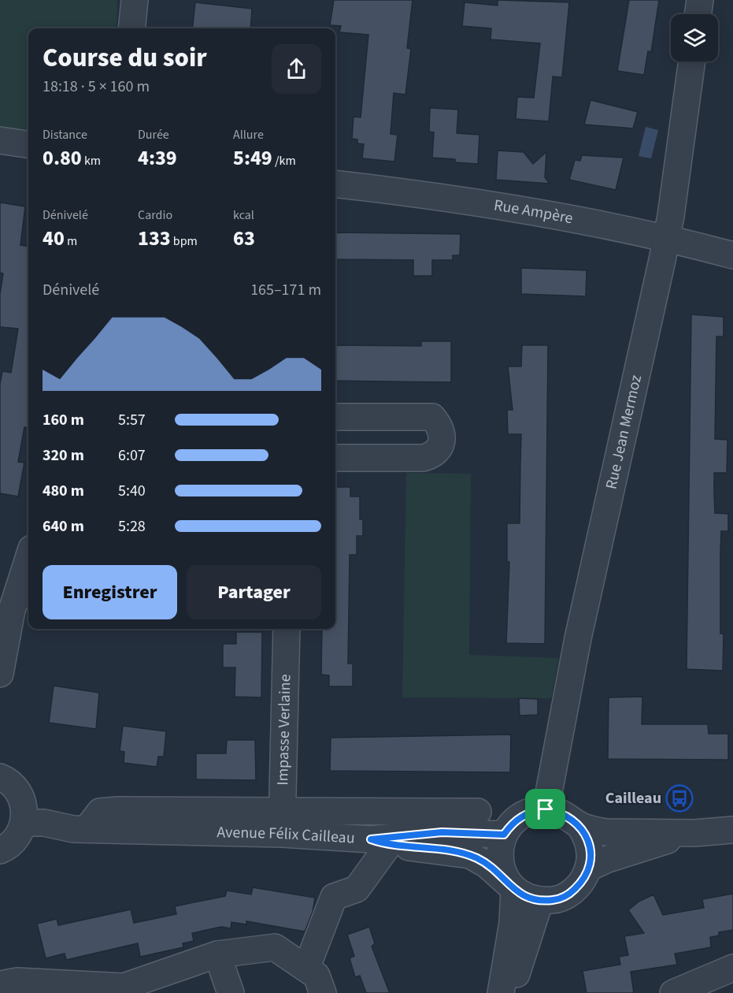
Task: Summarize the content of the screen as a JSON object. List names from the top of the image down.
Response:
{
  "streets": {
    "street": [
      "Rue Ampère",
      "Rue Jean Mermoz",
      "Impasse Verlaine",
      "Avenue Félix Cailleau"
    ]
  },
  "crossings": [
    ["Rue Ampère", "Rue Jean Mermoz"],
    ["Rue Jean Mermoz", "Avenue Félix Cailleau"],
    ["Impasse Verlaine", "Avenue Félix Cailleau"]
  ],
  "places": {
    "bus stop": ["Cailleau"]
  },
  "page": {
    "heading": ["Course du soir", "18:18 · 5 × 160 m"],
    "stats": [
      ["Distance", "0.80 km"],
      ["Durée", "4:39"],
      ["Allure", "5:49 /km"],
      ["Dénivelé", "40 m"],
      ["Cardio", "133 bpm"],
      ["kcal", "63"]
    ],
    "chart": ["Dénivelé", "165–171 m"],
    "list": [
      {
        "name": "160 m",
        "note": "5:57"
      },
      {
        "name": "320 m",
        "note": "6:07"
      },
      {
        "name": "480 m",
        "note": "5:40"
      },
      {
        "name": "640 m",
        "note": "5:28"
      }
    ],
    "buttons": ["Enregistrer", "Partager"]
  }
}
